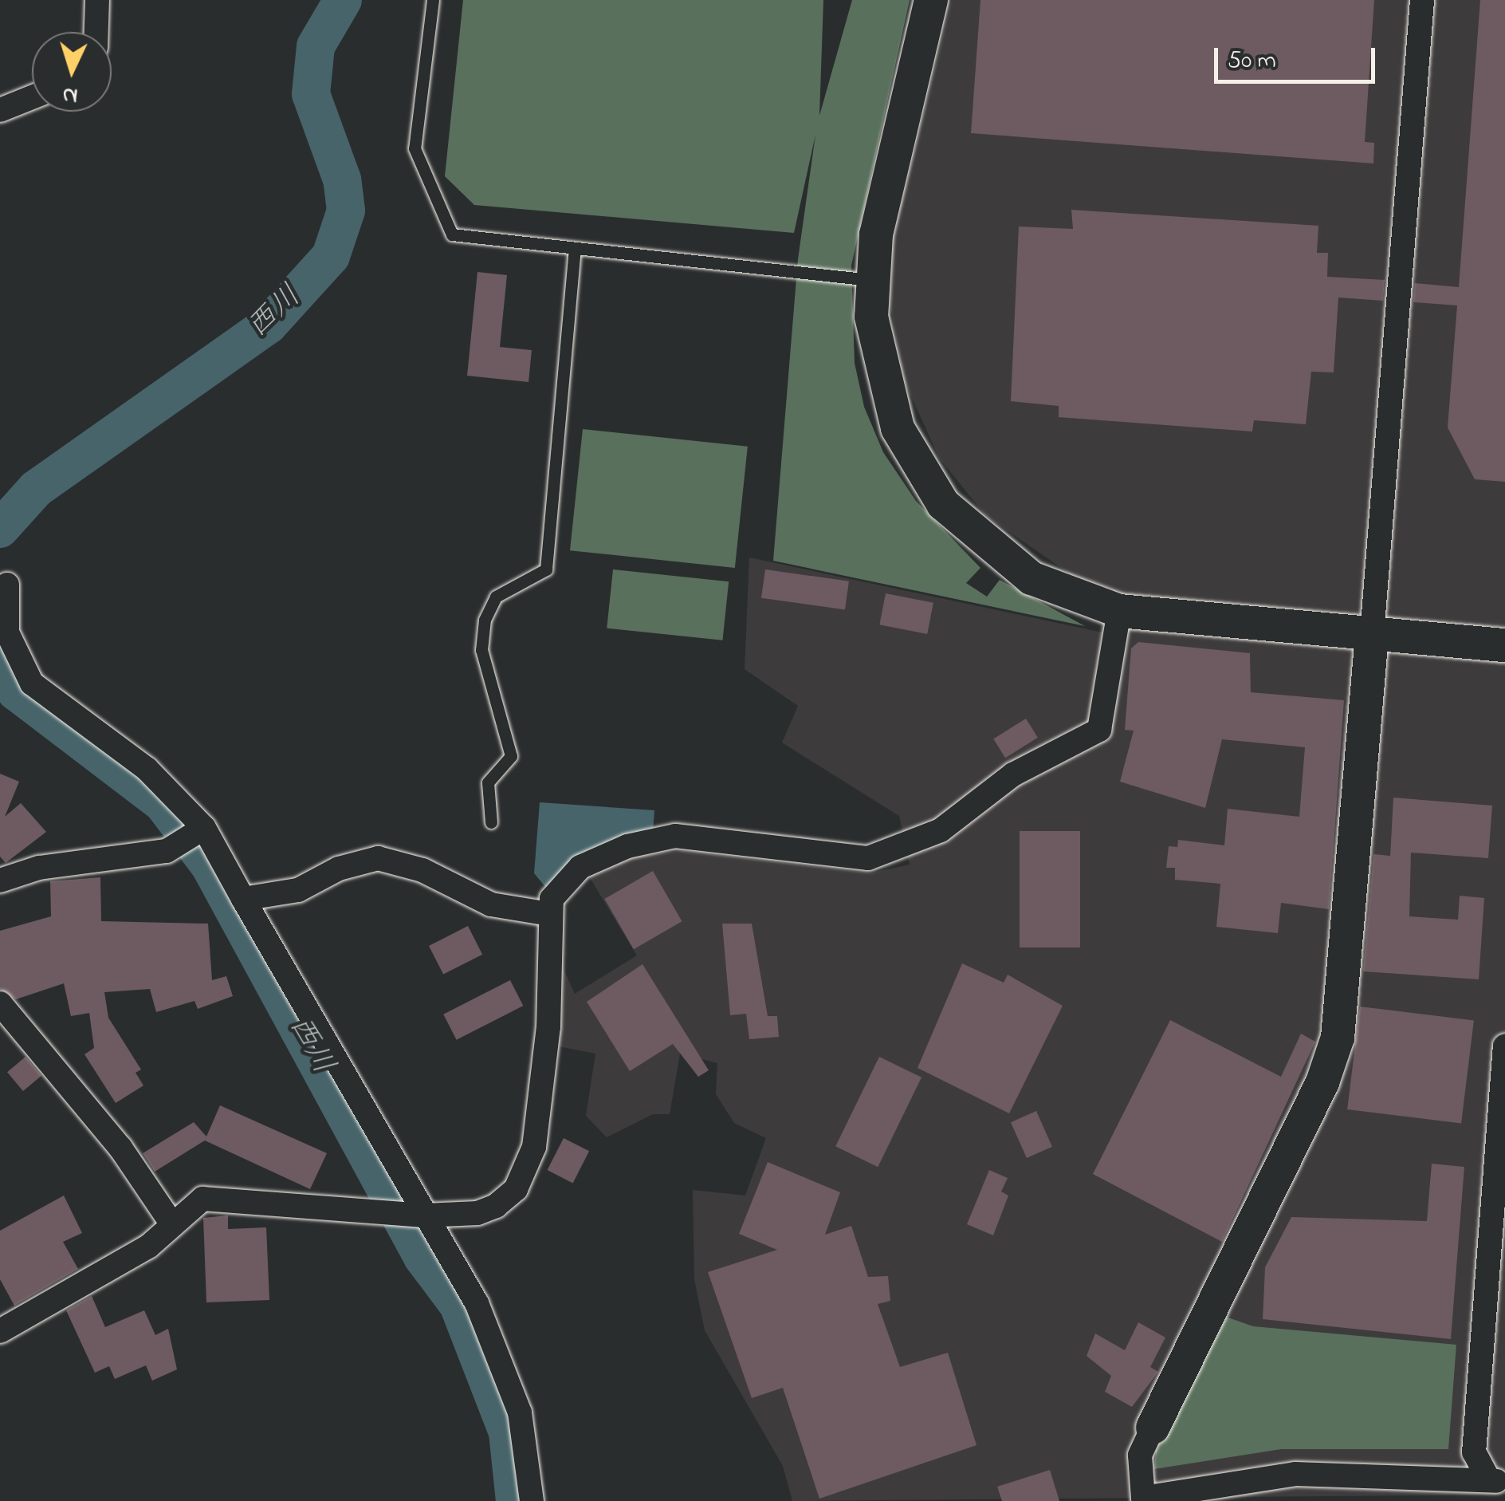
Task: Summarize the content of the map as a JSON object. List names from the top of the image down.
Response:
{
  "water": ["西川"],
  "scale_bar": "50 m",
  "north": "bottom"
}
